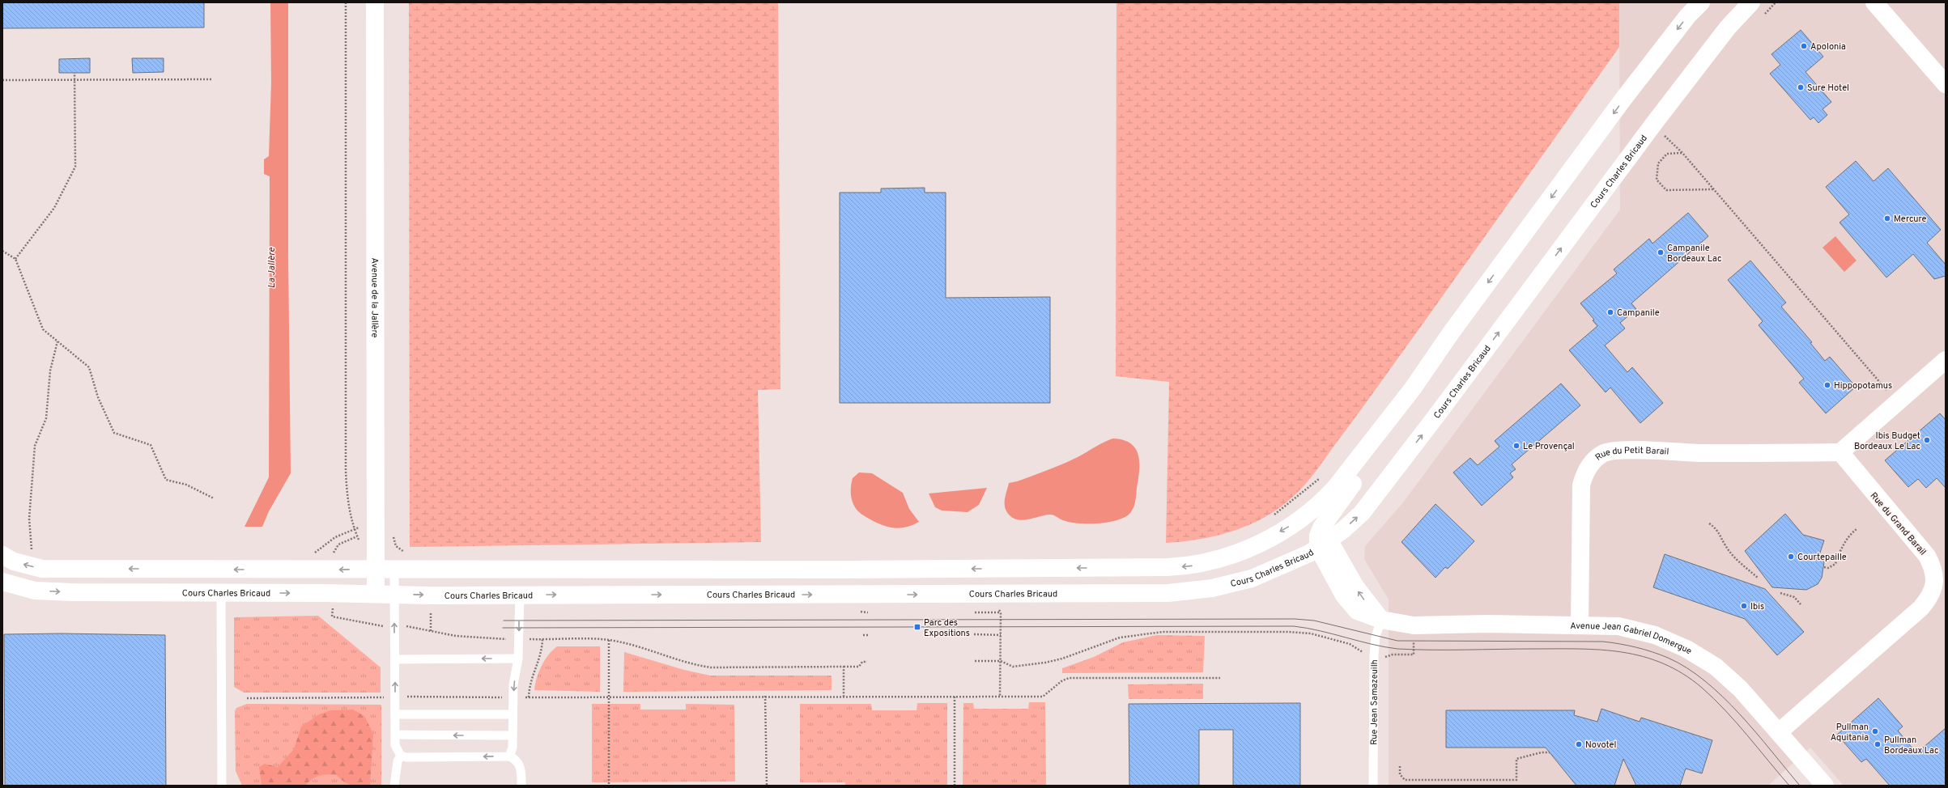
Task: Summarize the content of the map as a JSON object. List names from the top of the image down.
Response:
{
  "streets": {
    "main road": [
      "Cours Charles Bricaud",
      "Avenue de la Jallère",
      "Rue du Petit Barail",
      "Rue du Grand Barail",
      "Avenue Jean Gabriel Domergue"
    ],
    "lane": ["Rue Jean Samazeuilh"]
  },
  "crossings": [
    ["Cours Charles Bricaud", "Avenue de la Jallère"],
    ["Cours Charles Bricaud", "Avenue Jean Gabriel Domergue"],
    ["Rue du Petit Barail", "Rue du Grand Barail"],
    ["Rue du Petit Barail", "Avenue Jean Gabriel Domergue"],
    ["Rue du Grand Barail", "Avenue Jean Gabriel Domergue"],
    ["Avenue Jean Gabriel Domergue", "Rue Jean Samazeuilh"]
  ],
  "water": ["La Jallère"],
  "places": {
    "other": [
      "Apolonia",
      "Sure Hotel",
      "Mercure",
      "Campanile Bordeaux Lac",
      "Campanile",
      "Hippopotamus",
      "Ibis Budget Bordeaux Le Lac",
      "Le Provençal",
      "Courtepaille",
      "Ibis",
      "Pullman Aquitania",
      "Novotel",
      "Pullman Bordeaux Lac"
    ],
    "transit": ["Parc des Expositions"]
  }
}
